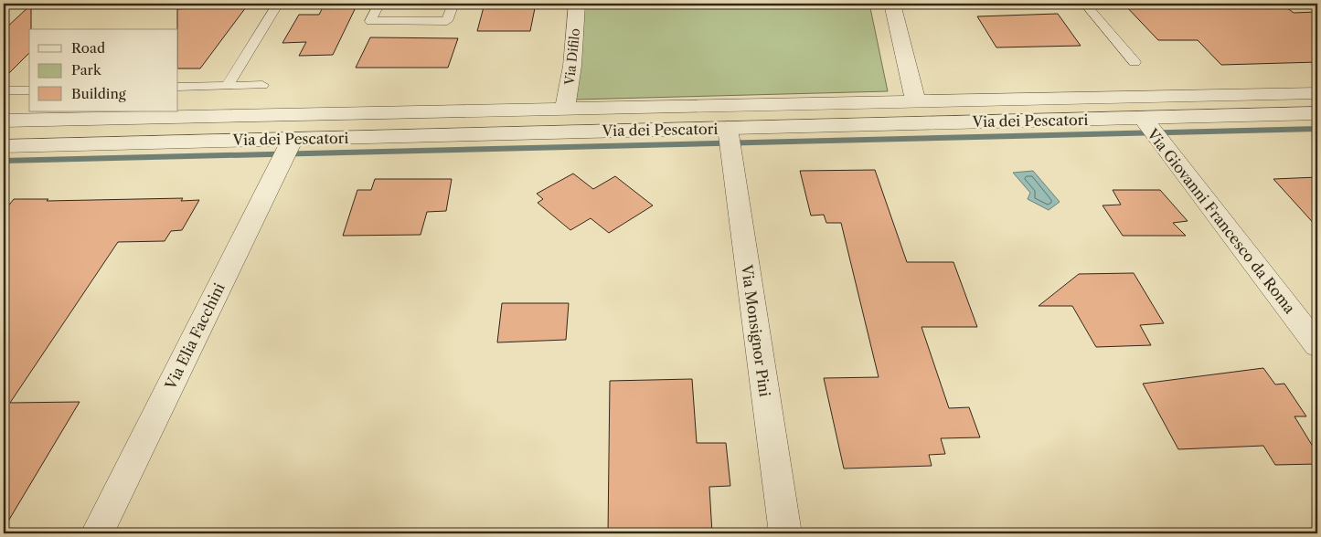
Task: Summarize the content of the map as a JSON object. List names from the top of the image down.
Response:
{
  "streets": {
    "street": [
      "Via Difilo",
      "Via dei Pescatori",
      "Via Giovanni Francesco da Roma",
      "Via Monsignor Pini",
      "Via Elia Facchini"
    ]
  },
  "crossings": [
    ["Via Difilo", "Via dei Pescatori"],
    ["Via dei Pescatori", "Via Giovanni Francesco da Roma"],
    ["Via dei Pescatori", "Via Monsignor Pini"],
    ["Via dei Pescatori", "Via Elia Facchini"]
  ],
  "legend": ["Road", "Park", "Building"]
}
